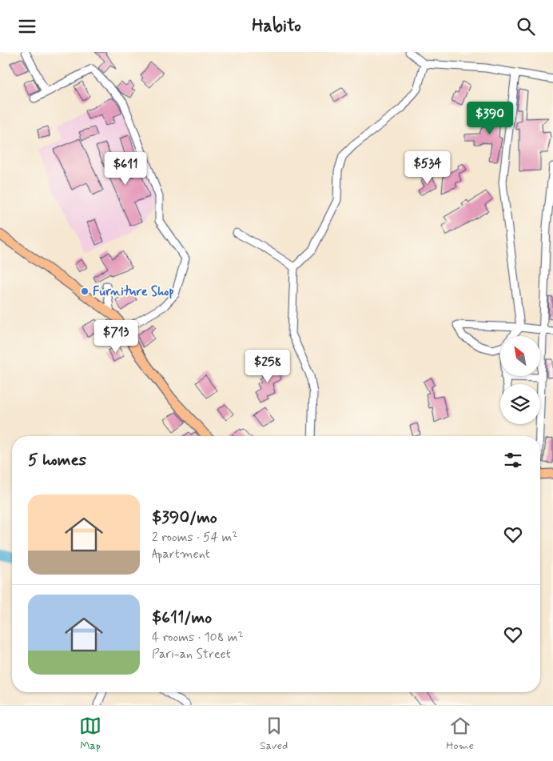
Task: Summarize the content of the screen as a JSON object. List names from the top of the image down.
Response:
{
  "places": ["Furniture Shop"],
  "north": "top left",
  "page": {
    "header": "Habito",
    "price": [
      "$390",
      "$534",
      "$611",
      "$713",
      "$258"
    ],
    "heading": "5 homes",
    "list": [
      {
        "name": "$390/mo",
        "note": "2 rooms · 54 m² · Apartment"
      },
      {
        "name": "$611/mo",
        "note": "4 rooms · 108 m² · Pari-an Street"
      }
    ],
    "tabs": ["Map", "Saved", "Home"]
  }
}
